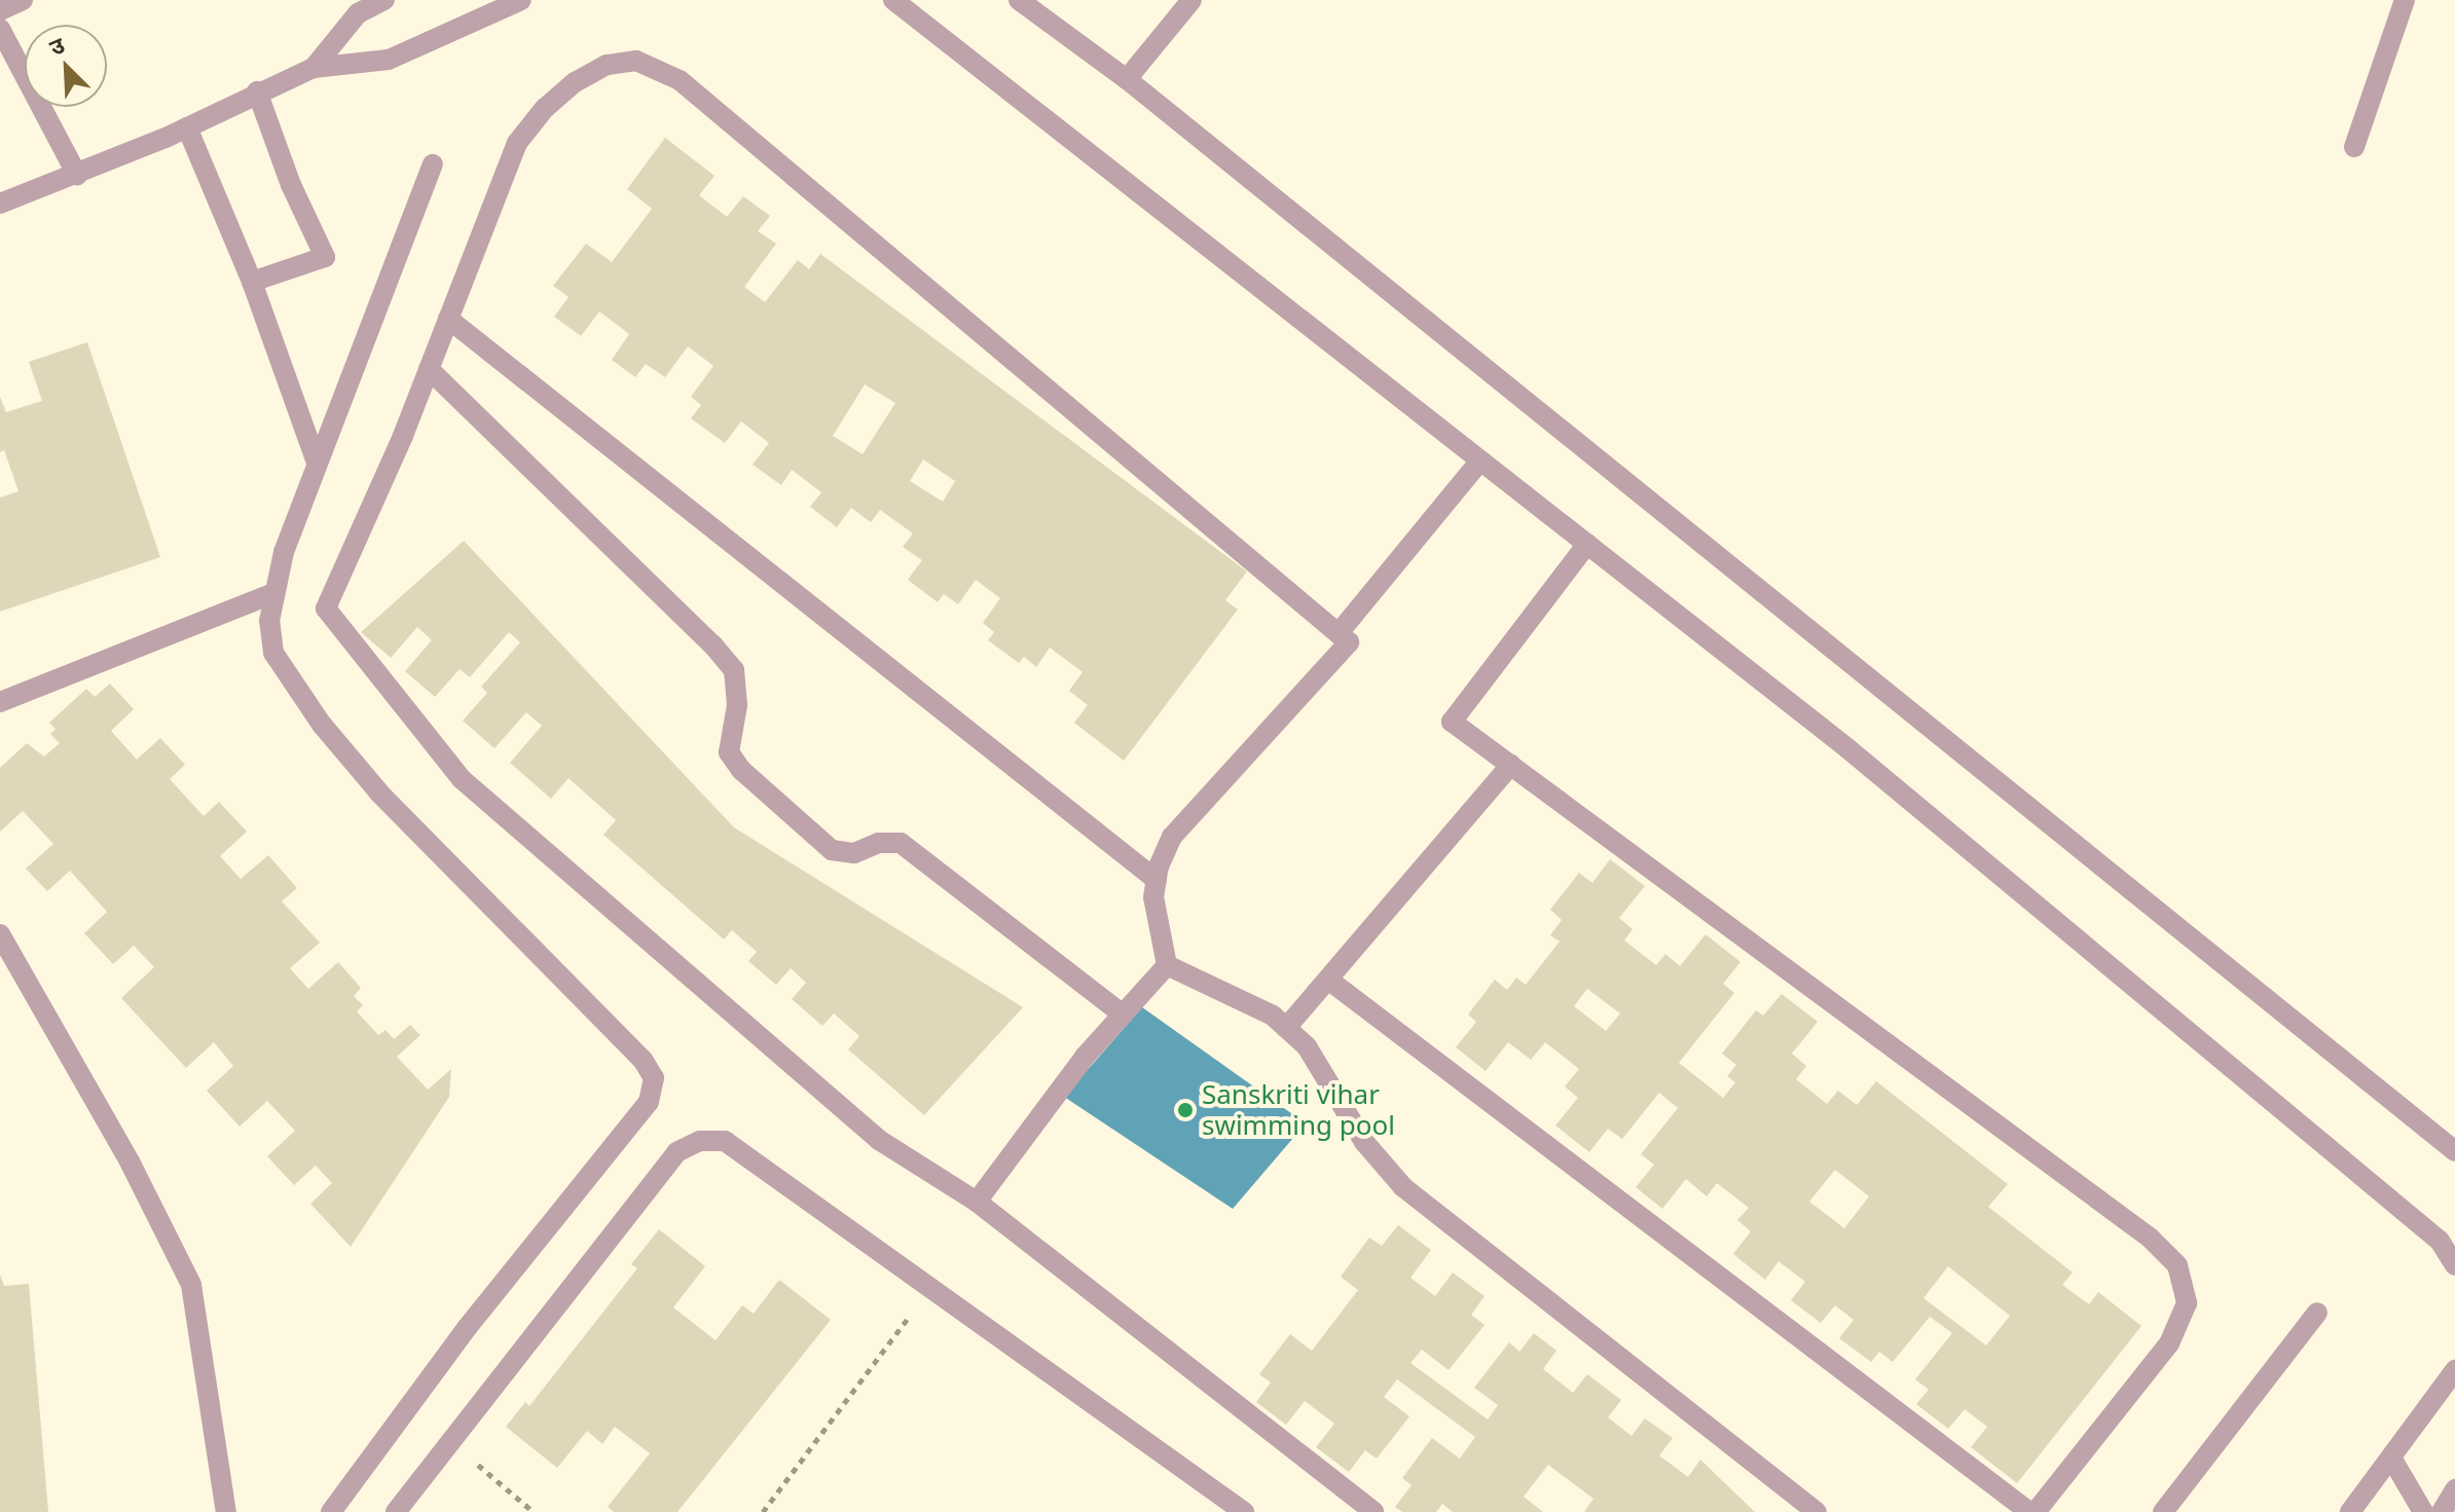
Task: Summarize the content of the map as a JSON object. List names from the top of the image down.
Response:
{
  "places": ["Sanskriti vihar swimming pool"],
  "north": "top left"
}
